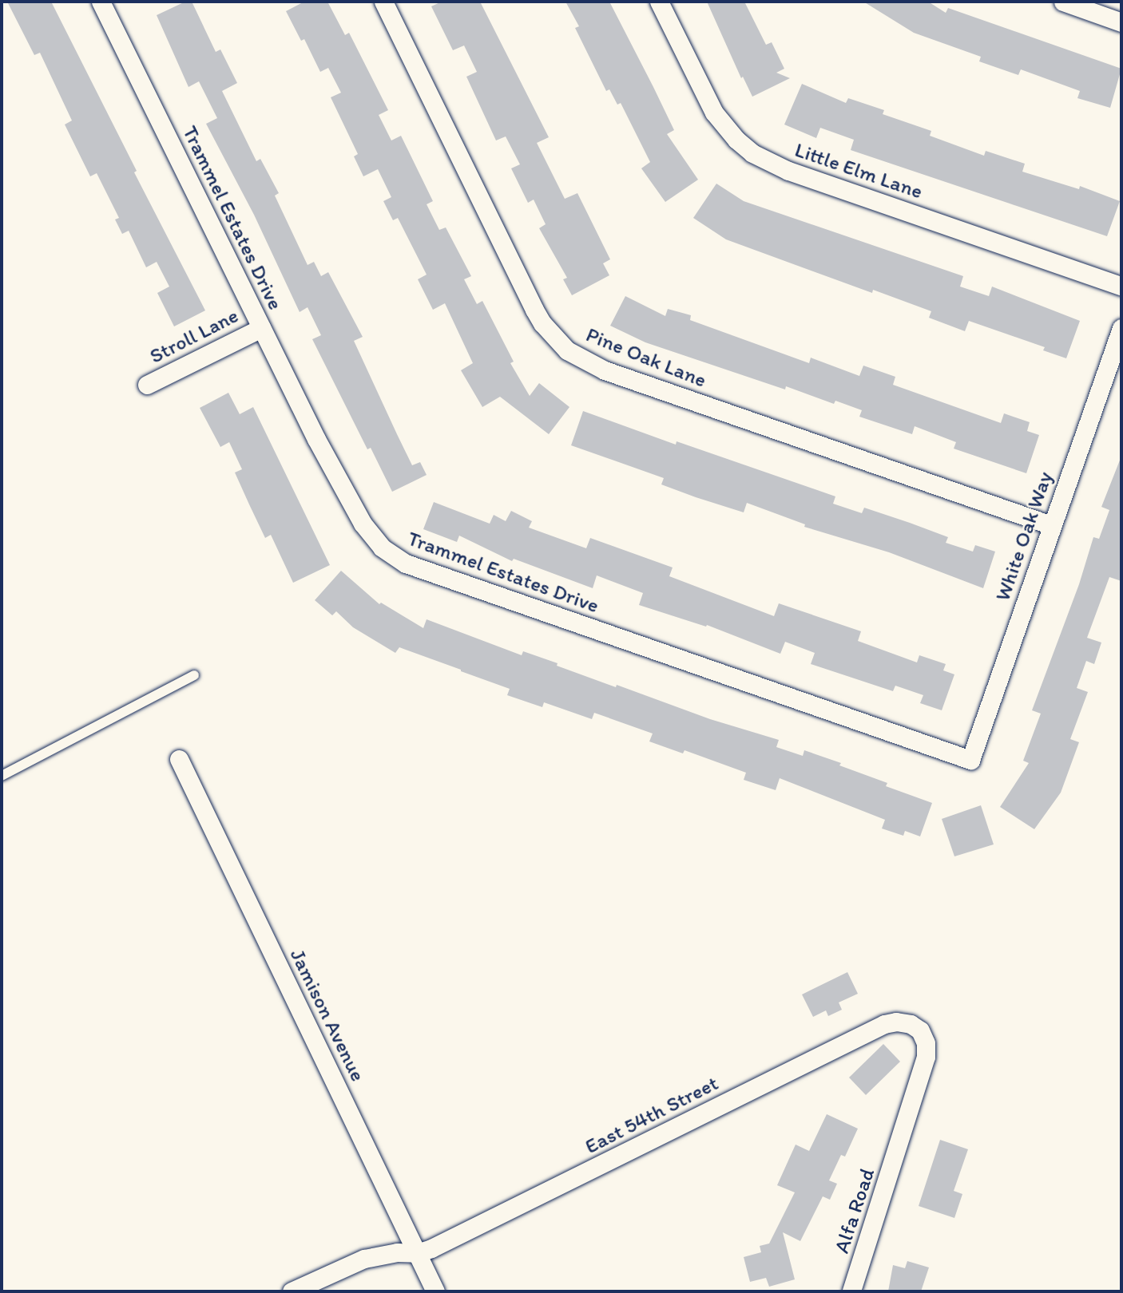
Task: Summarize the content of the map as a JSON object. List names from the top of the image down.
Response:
{
  "streets": {
    "street": [
      "Little Elm Lane",
      "Trammel Estates Drive",
      "Stroll Lane",
      "Pine Oak Lane",
      "White Oak Way",
      "Jamison Avenue",
      "East 54th Street",
      "Alfa Road"
    ]
  },
  "crossings": [
    ["Trammel Estates Drive", "Stroll Lane"],
    ["Trammel Estates Drive", "White Oak Way"],
    ["Pine Oak Lane", "White Oak Way"],
    ["Jamison Avenue", "East 54th Street"],
    ["East 54th Street", "Alfa Road"]
  ]
}
